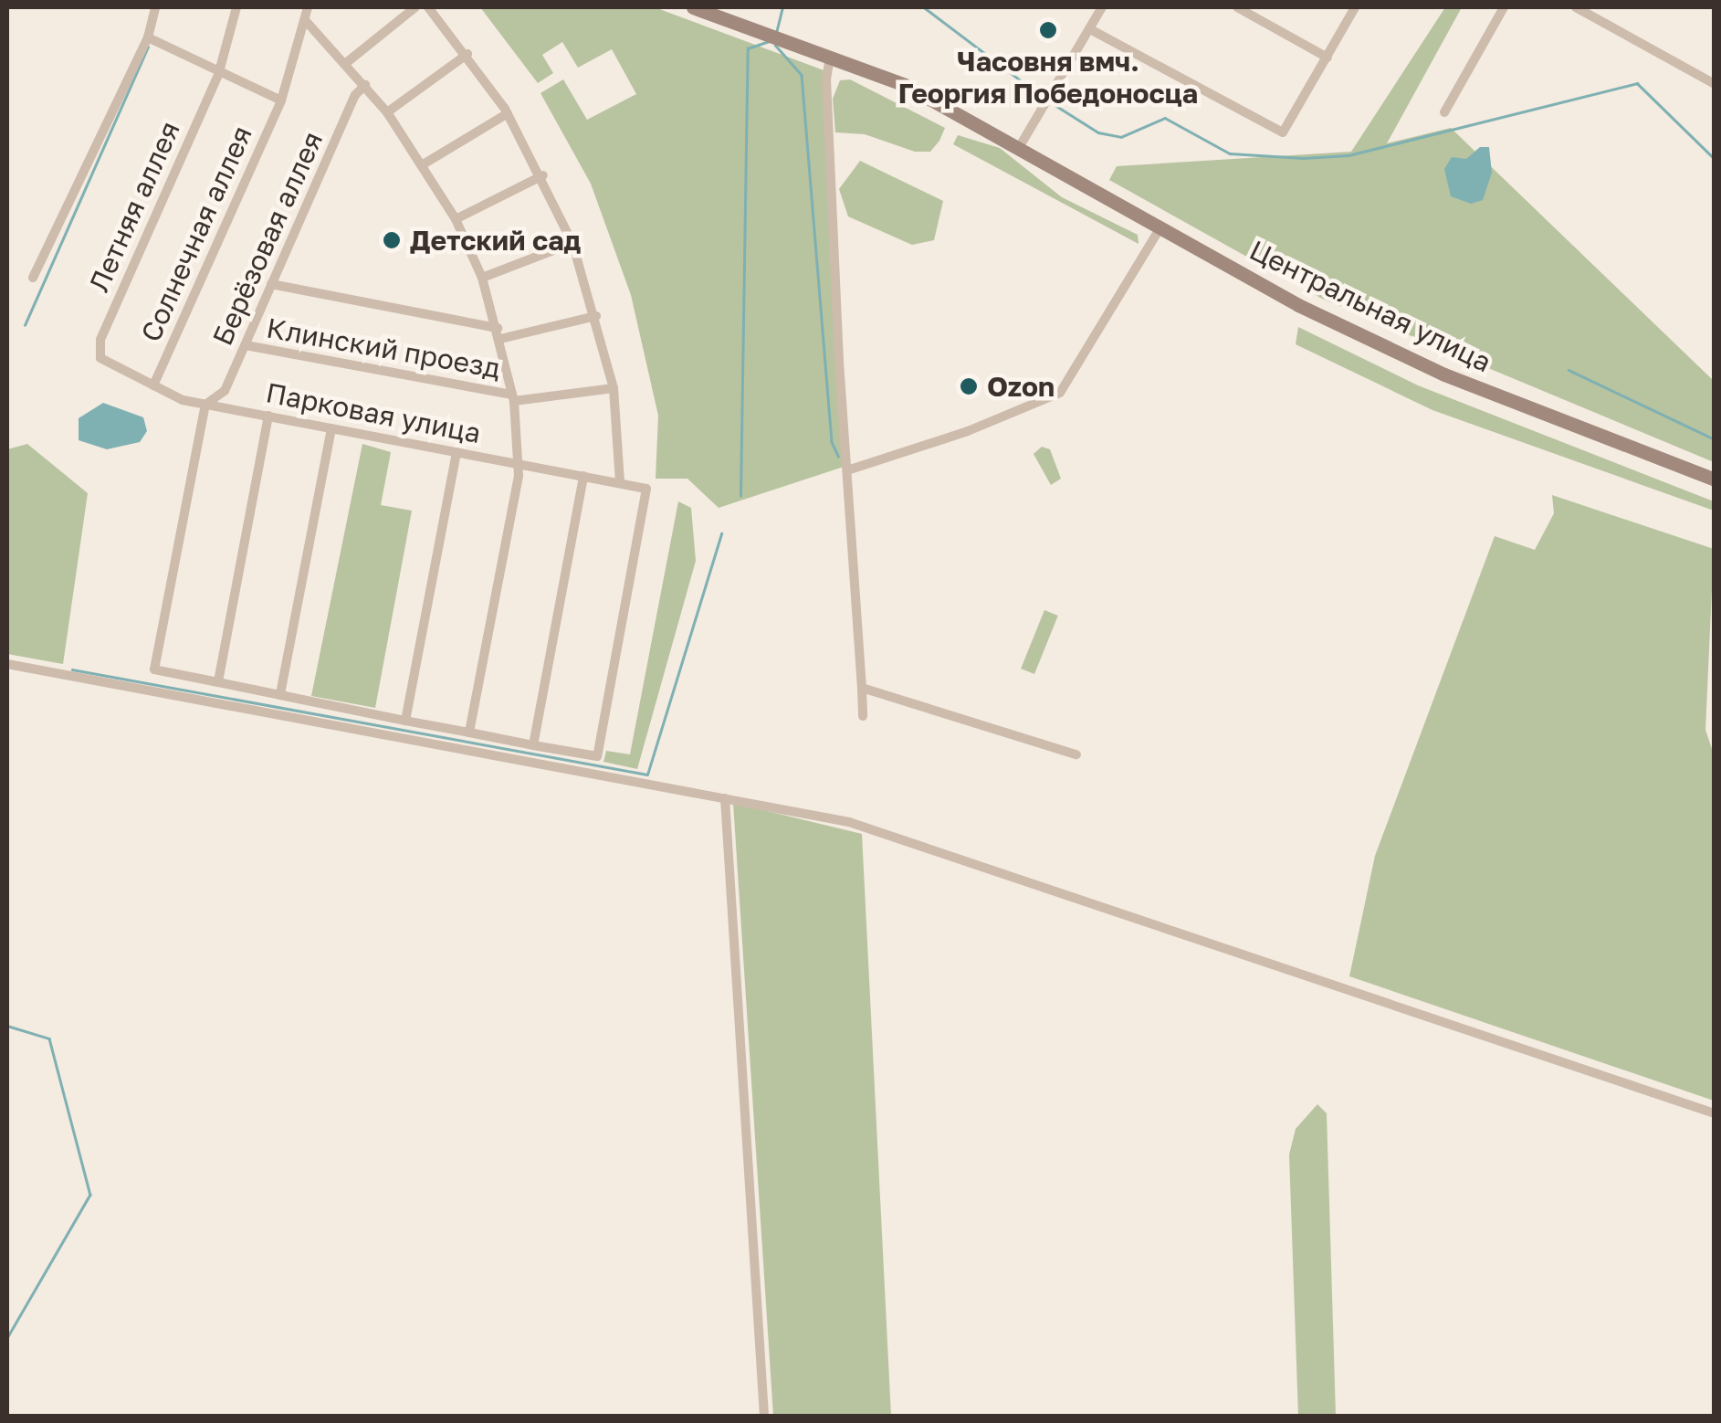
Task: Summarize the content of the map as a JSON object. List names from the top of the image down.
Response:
{
  "streets": {
    "main road": ["Центральная улица"],
    "street": [
      "Летняя аллея",
      "Солнечная аллея",
      "Берёзовая аллея",
      "Клинский проезд",
      "Парковая улица"
    ]
  },
  "crossings": [
    ["Летняя аллея", "Солнечная аллея"],
    ["Летняя аллея", "Парковая улица"],
    ["Солнечная аллея", "Парковая улица"],
    ["Берёзовая аллея", "Клинский проезд"],
    ["Берёзовая аллея", "Парковая улица"]
  ],
  "places": ["Часовня вмч. Георгия Победоносца", "Детский сад", "Ozon"]
}
